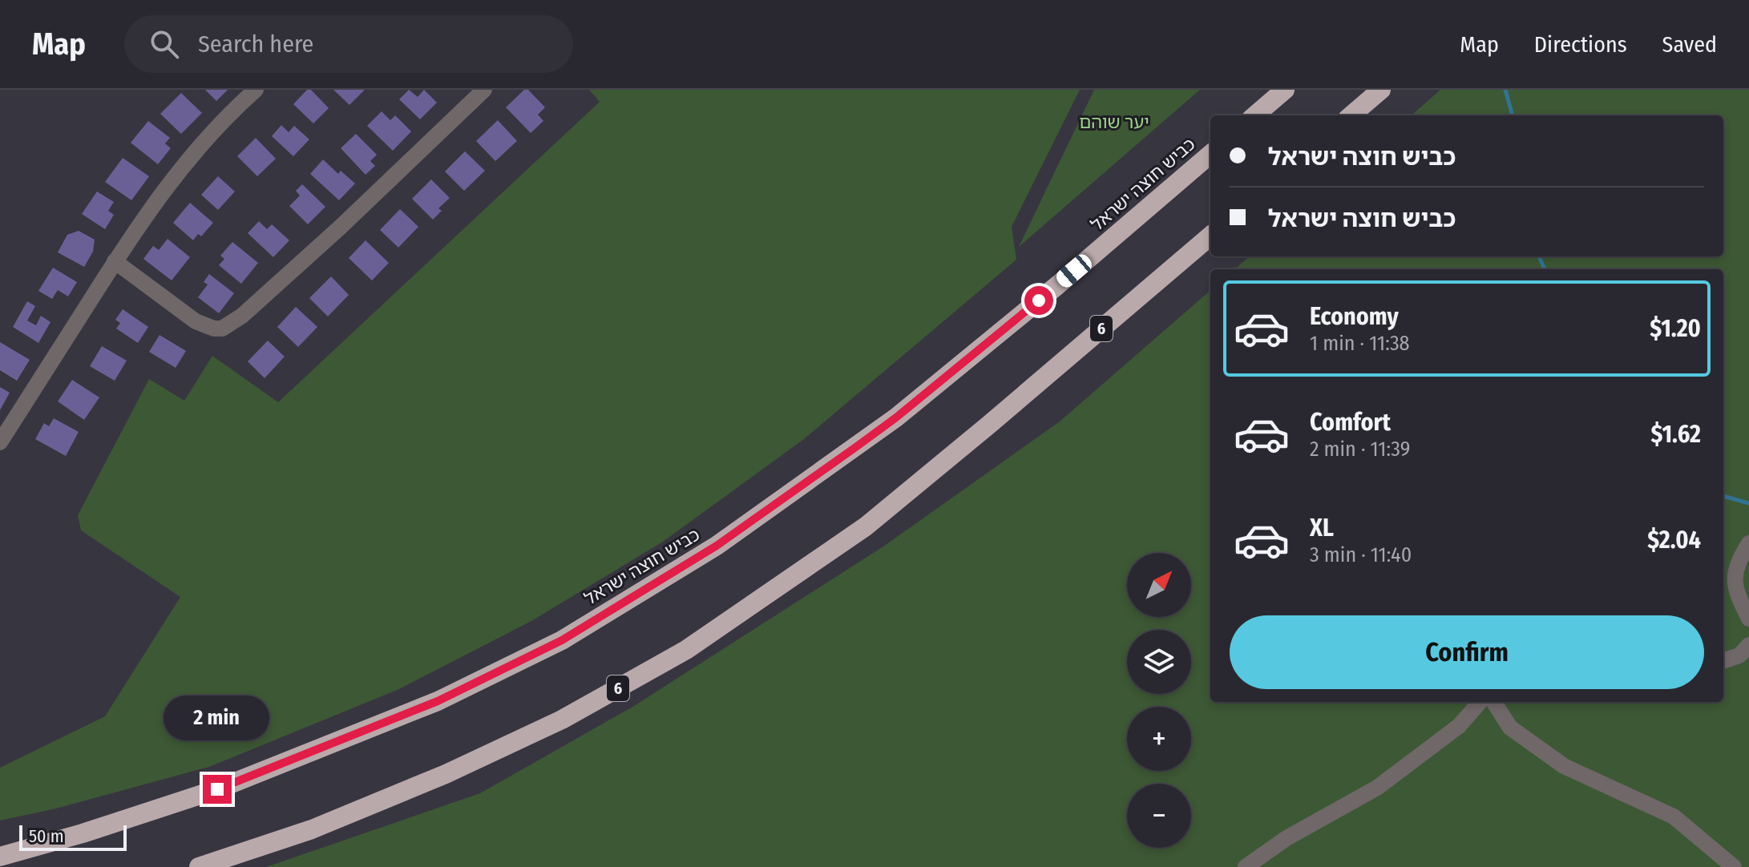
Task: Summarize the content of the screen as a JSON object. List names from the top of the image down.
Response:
{
  "streets": {
    "highway": ["כביש חוצה ישראל", "6"]
  },
  "parks": ["יער שוהם"],
  "scale_bar": "50 m",
  "north": "top right",
  "page": {
    "header": "Map",
    "search": "Search here",
    "nav": ["Map", "Directions", "Saved"],
    "banner": ["כביש חוצה ישראל", "כביש חוצה ישראל"],
    "list": [
      {
        "name": "Economy",
        "note": "1 min · 11:38",
        "value": "$1.20"
      },
      {
        "name": "Comfort",
        "note": "2 min · 11:39",
        "value": "$1.62"
      },
      {
        "name": "XL",
        "note": "3 min · 11:40",
        "value": "$2.04"
      }
    ],
    "map_buttons": ["+", "−"],
    "buttons": "Confirm",
    "bubble": "2 min",
    "scale": "50 m"
  }
}
